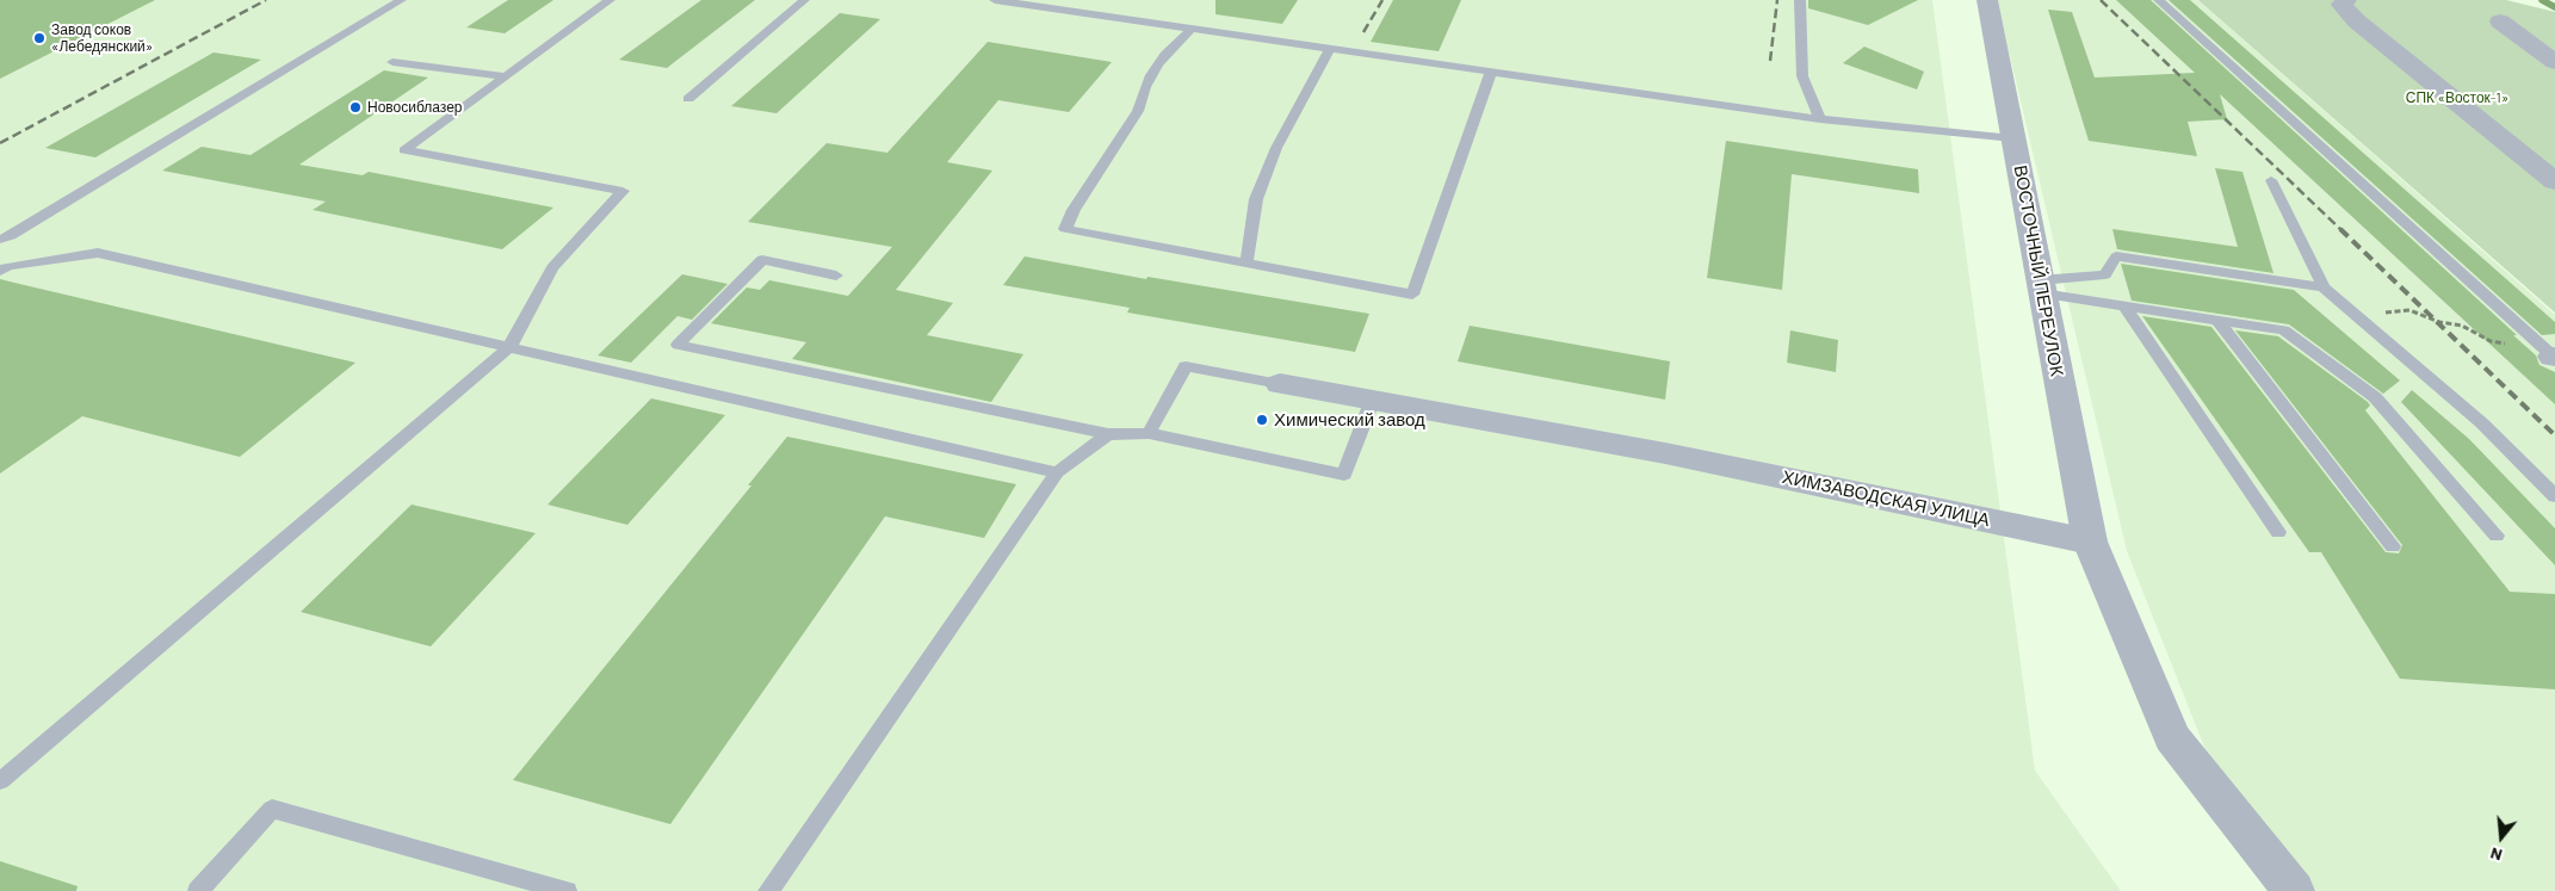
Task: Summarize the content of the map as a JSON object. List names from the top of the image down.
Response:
{
  "streets": {
    "street": ["ВОСТОЧНЫЙ ПЕРЕУЛОК", "ХИМЗАВОДСКАЯ УЛИЦА"]
  },
  "crossings": [
    ["ВОСТОЧНЫЙ ПЕРЕУЛОК", "ХИМЗАВОДСКАЯ УЛИЦА"]
  ],
  "parks": ["СПК «Восток-1»"],
  "places": ["Завод соков «Лебедянский»", "Новосиблазер", "Химический завод"],
  "north": "bottom"
}
